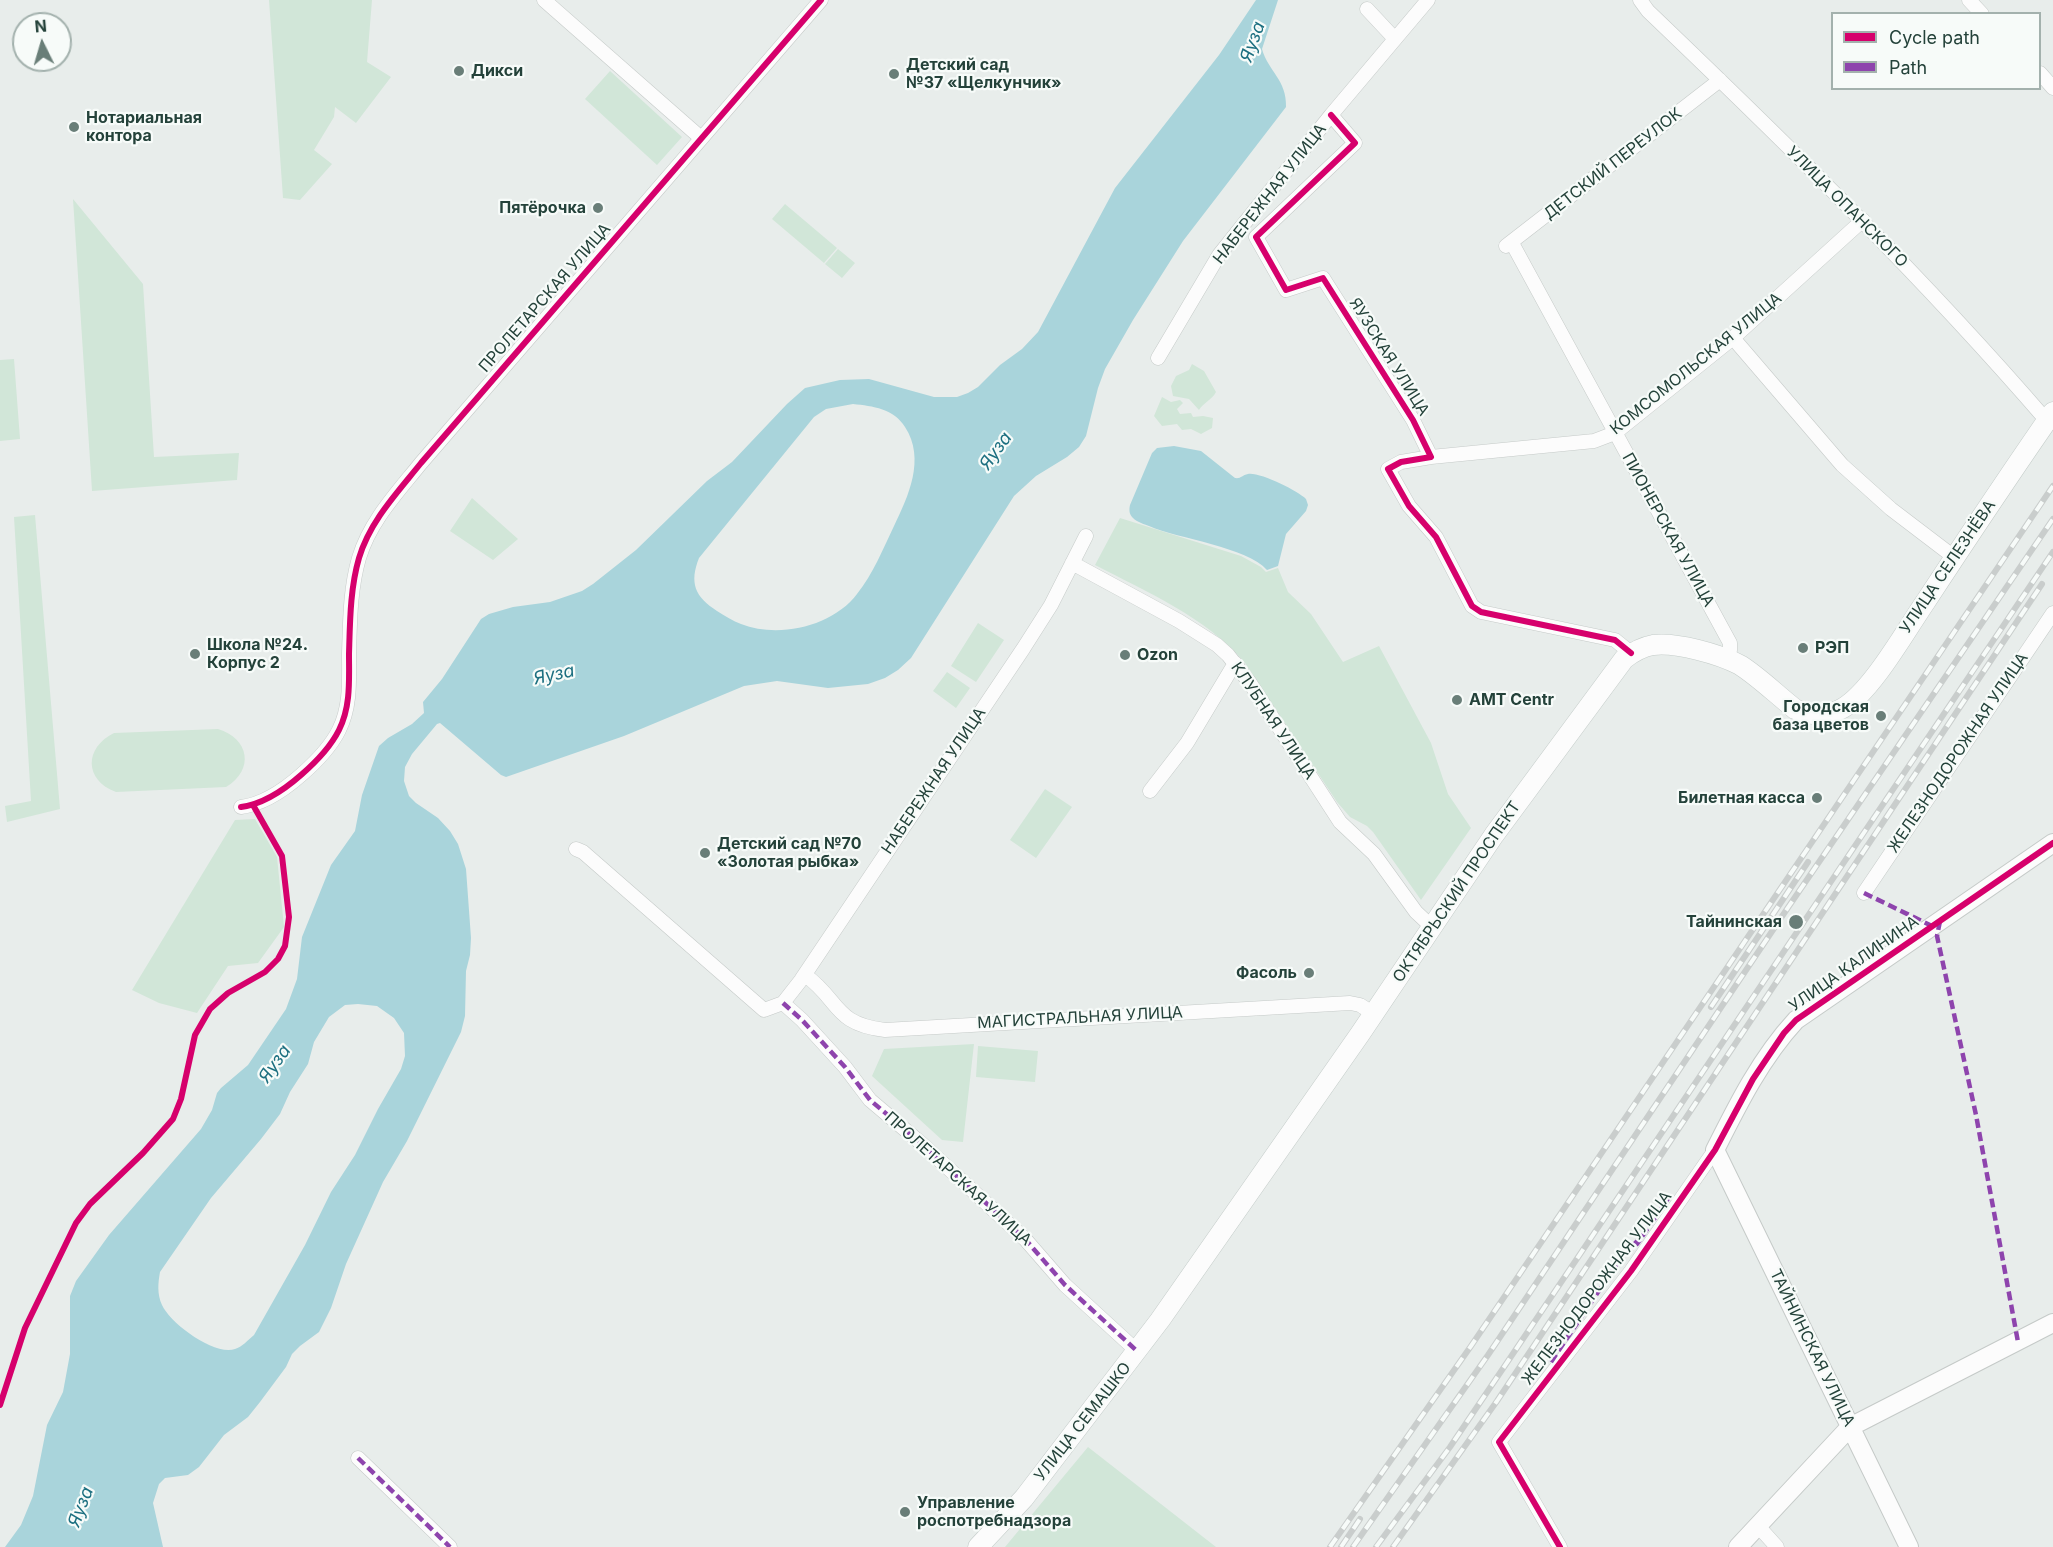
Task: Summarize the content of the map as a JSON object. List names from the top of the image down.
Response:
{
  "streets": {
    "main road": ["УЛИЦА СЕЛЕЗНЁВА", "ОКТЯБРЬСКИЙ ПРОСПЕКТ", "УЛИЦА СЕМАШКО"],
    "street": [
      "ДЕТСКИЙ ПЕРЕУЛОК",
      "НАБЕРЕЖНАЯ УЛИЦА",
      "УЛИЦА ОПАНСКОГО",
      "ПРОЛЕТАРСКАЯ УЛИЦА",
      "ЯУЗСКАЯ УЛИЦА",
      "КОМСОМОЛЬСКАЯ УЛИЦА",
      "ПИОНЕРСКАЯ УЛИЦА",
      "КЛУБНАЯ УЛИЦА",
      "ЖЕЛЕЗНОДОРОЖНАЯ УЛИЦА",
      "УЛИЦА КАЛИНИНА",
      "МАГИСТРАЛЬНАЯ УЛИЦА",
      "ТАЙНИНСКАЯ УЛИЦА"
    ]
  },
  "crossings": [
    ["ДЕТСКИЙ ПЕРЕУЛОК", "УЛИЦА ОПАНСКОГО"],
    ["ДЕТСКИЙ ПЕРЕУЛОК", "ПИОНЕРСКАЯ УЛИЦА"],
    ["НАБЕРЕЖНАЯ УЛИЦА", "ПРОЛЕТАРСКАЯ УЛИЦА"],
    ["НАБЕРЕЖНАЯ УЛИЦА", "ЯУЗСКАЯ УЛИЦА"],
    ["НАБЕРЕЖНАЯ УЛИЦА", "КЛУБНАЯ УЛИЦА"],
    ["НАБЕРЕЖНАЯ УЛИЦА", "МАГИСТРАЛЬНАЯ УЛИЦА"],
    ["УЛИЦА ОПАНСКОГО", "КОМСОМОЛЬСКАЯ УЛИЦА"],
    ["УЛИЦА ОПАНСКОГО", "УЛИЦА СЕЛЕЗНЁВА"],
    ["ПРОЛЕТАРСКАЯ УЛИЦА", "УЛИЦА СЕМАШКО"],
    ["ЯУЗСКАЯ УЛИЦА", "КОМСОМОЛЬСКАЯ УЛИЦА"],
    ["КОМСОМОЛЬСКАЯ УЛИЦА", "ПИОНЕРСКАЯ УЛИЦА"],
    ["ПИОНЕРСКАЯ УЛИЦА", "УЛИЦА СЕЛЕЗНЁВА"],
    ["КЛУБНАЯ УЛИЦА", "ОКТЯБРЬСКИЙ ПРОСПЕКТ"],
    ["ЖЕЛЕЗНОДОРОЖНАЯ УЛИЦА", "УЛИЦА КАЛИНИНА"],
    ["ЖЕЛЕЗНОДОРОЖНАЯ УЛИЦА", "ТАЙНИНСКАЯ УЛИЦА"],
    ["ОКТЯБРЬСКИЙ ПРОСПЕКТ", "МАГИСТРАЛЬНАЯ УЛИЦА"],
    ["ОКТЯБРЬСКИЙ ПРОСПЕКТ", "УЛИЦА СЕМАШКО"],
    ["УЛИЦА КАЛИНИНА", "ТАЙНИНСКАЯ УЛИЦА"]
  ],
  "water": ["Яуза"],
  "places": [
    "Дикси",
    "Детский сад №37 «Щелкунчик»",
    "Нотариальная контора",
    "Пятёрочка",
    "РЭП",
    "Школа №24. Корпус 2",
    "Ozon",
    "AMT Centr",
    "Городская база цветов",
    "Билетная касса",
    "Детский сад №70 «Золотая рыбка»",
    "Тайнинская",
    "Фасоль",
    "Управление роспотребнадзора"
  ],
  "legend": ["Cycle path", "Path"],
  "north": "top"
}
